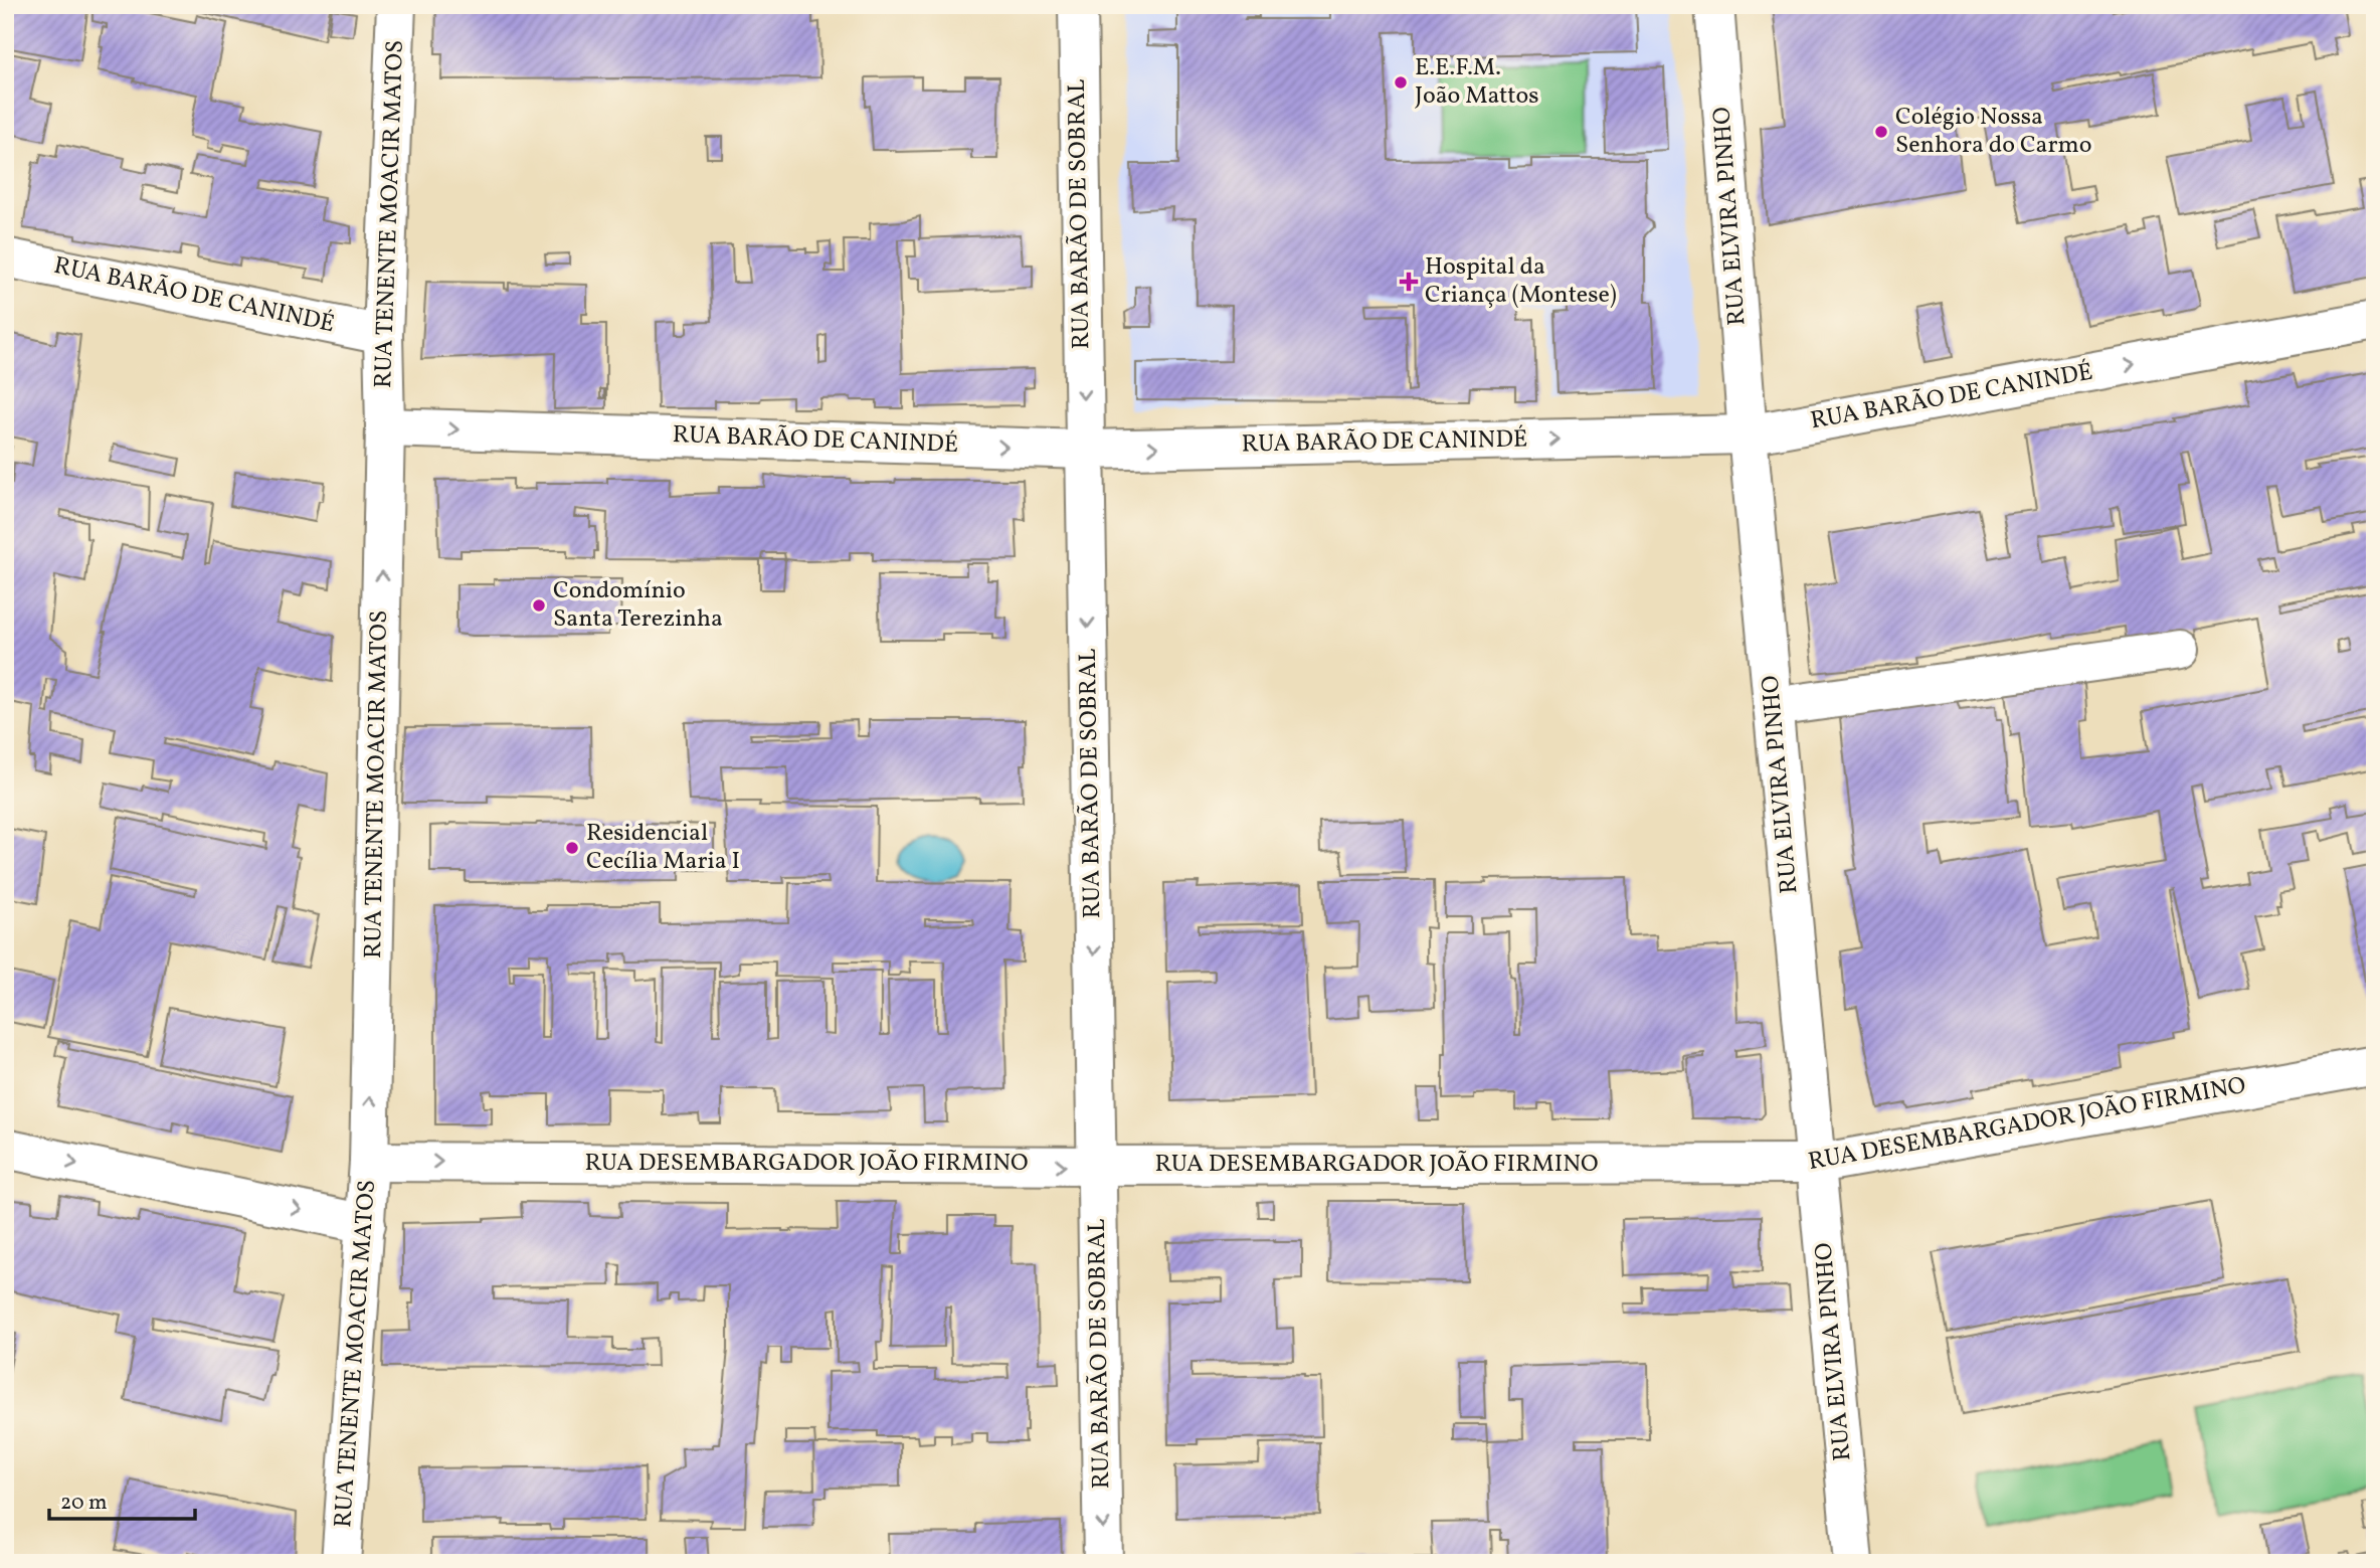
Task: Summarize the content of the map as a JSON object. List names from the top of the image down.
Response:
{
  "streets": {
    "street": [
      "RUA TENENTE MOACIR MATOS",
      "RUA BARÃO DE SOBRAL",
      "RUA ELVIRA PINHO",
      "RUA BARÃO DE CANINDÉ",
      "RUA DESEMBARGADOR JOÃO FIRMINO"
    ]
  },
  "crossings": [
    ["RUA TENENTE MOACIR MATOS", "RUA BARÃO DE CANINDÉ"],
    ["RUA TENENTE MOACIR MATOS", "RUA DESEMBARGADOR JOÃO FIRMINO"],
    ["RUA BARÃO DE SOBRAL", "RUA BARÃO DE CANINDÉ"],
    ["RUA BARÃO DE SOBRAL", "RUA DESEMBARGADOR JOÃO FIRMINO"],
    ["RUA ELVIRA PINHO", "RUA BARÃO DE CANINDÉ"],
    ["RUA ELVIRA PINHO", "RUA DESEMBARGADOR JOÃO FIRMINO"]
  ],
  "one_way": [
    "RUA TENENTE MOACIR MATOS",
    "RUA BARÃO DE SOBRAL",
    "RUA BARÃO DE CANINDÉ",
    "RUA DESEMBARGADOR JOÃO FIRMINO"
  ],
  "places": {
    "other": [
      "E.E.F.M. João Mattos",
      "Colégio Nossa Senhora do Carmo",
      "Condomínio Santa Terezinha",
      "Residencial Cecília Maria I"
    ],
    "health": ["Hospital da Criança (Montese)"]
  },
  "scale_bar": "20 m"
}
